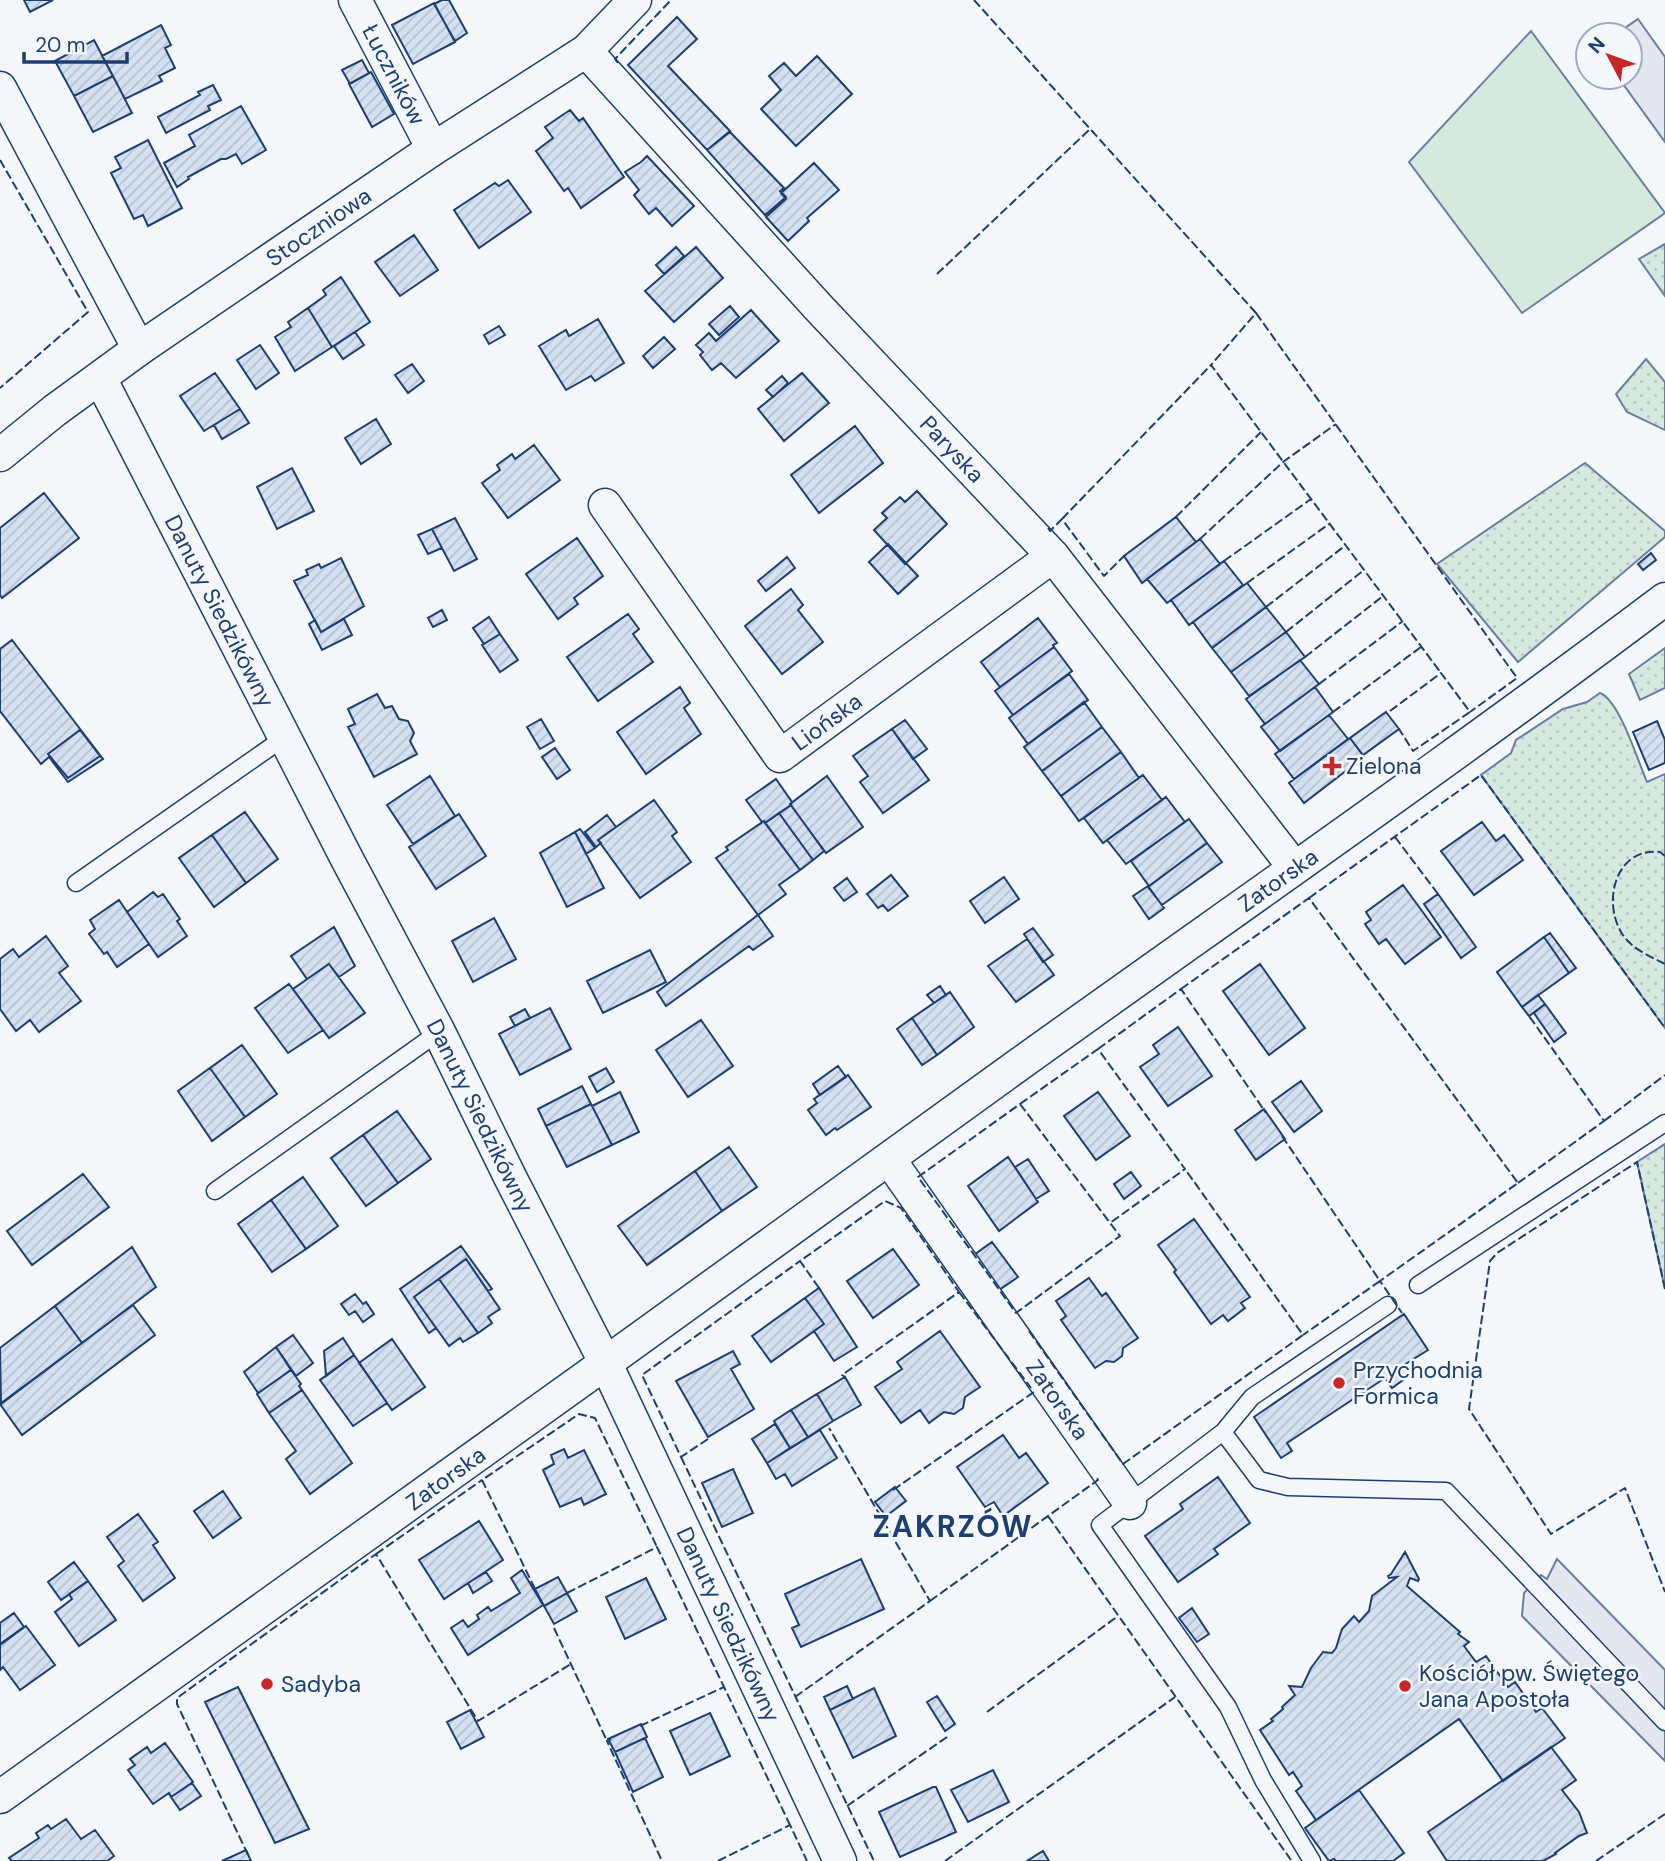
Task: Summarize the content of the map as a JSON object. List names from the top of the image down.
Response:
{
  "streets": {
    "street": [
      "Łuczników",
      "Stoczniowa",
      "Paryska",
      "Danuty Siedzikówny",
      "Liońska",
      "Zatorska"
    ]
  },
  "crossings": [
    ["Łuczników", "Stoczniowa"],
    ["Stoczniowa", "Paryska"],
    ["Stoczniowa", "Danuty Siedzikówny"],
    ["Paryska", "Liońska"],
    ["Paryska", "Zatorska"],
    ["Danuty Siedzikówny", "Zatorska"]
  ],
  "districts": ["ZAKRZÓW"],
  "places": {
    "health": ["Zielona"],
    "other": ["Przychodnia Formica", "Sadyba", "Kościół pw. Świętego Jana Apostoła"]
  },
  "scale_bar": "20 m",
  "north": "top left"
}
